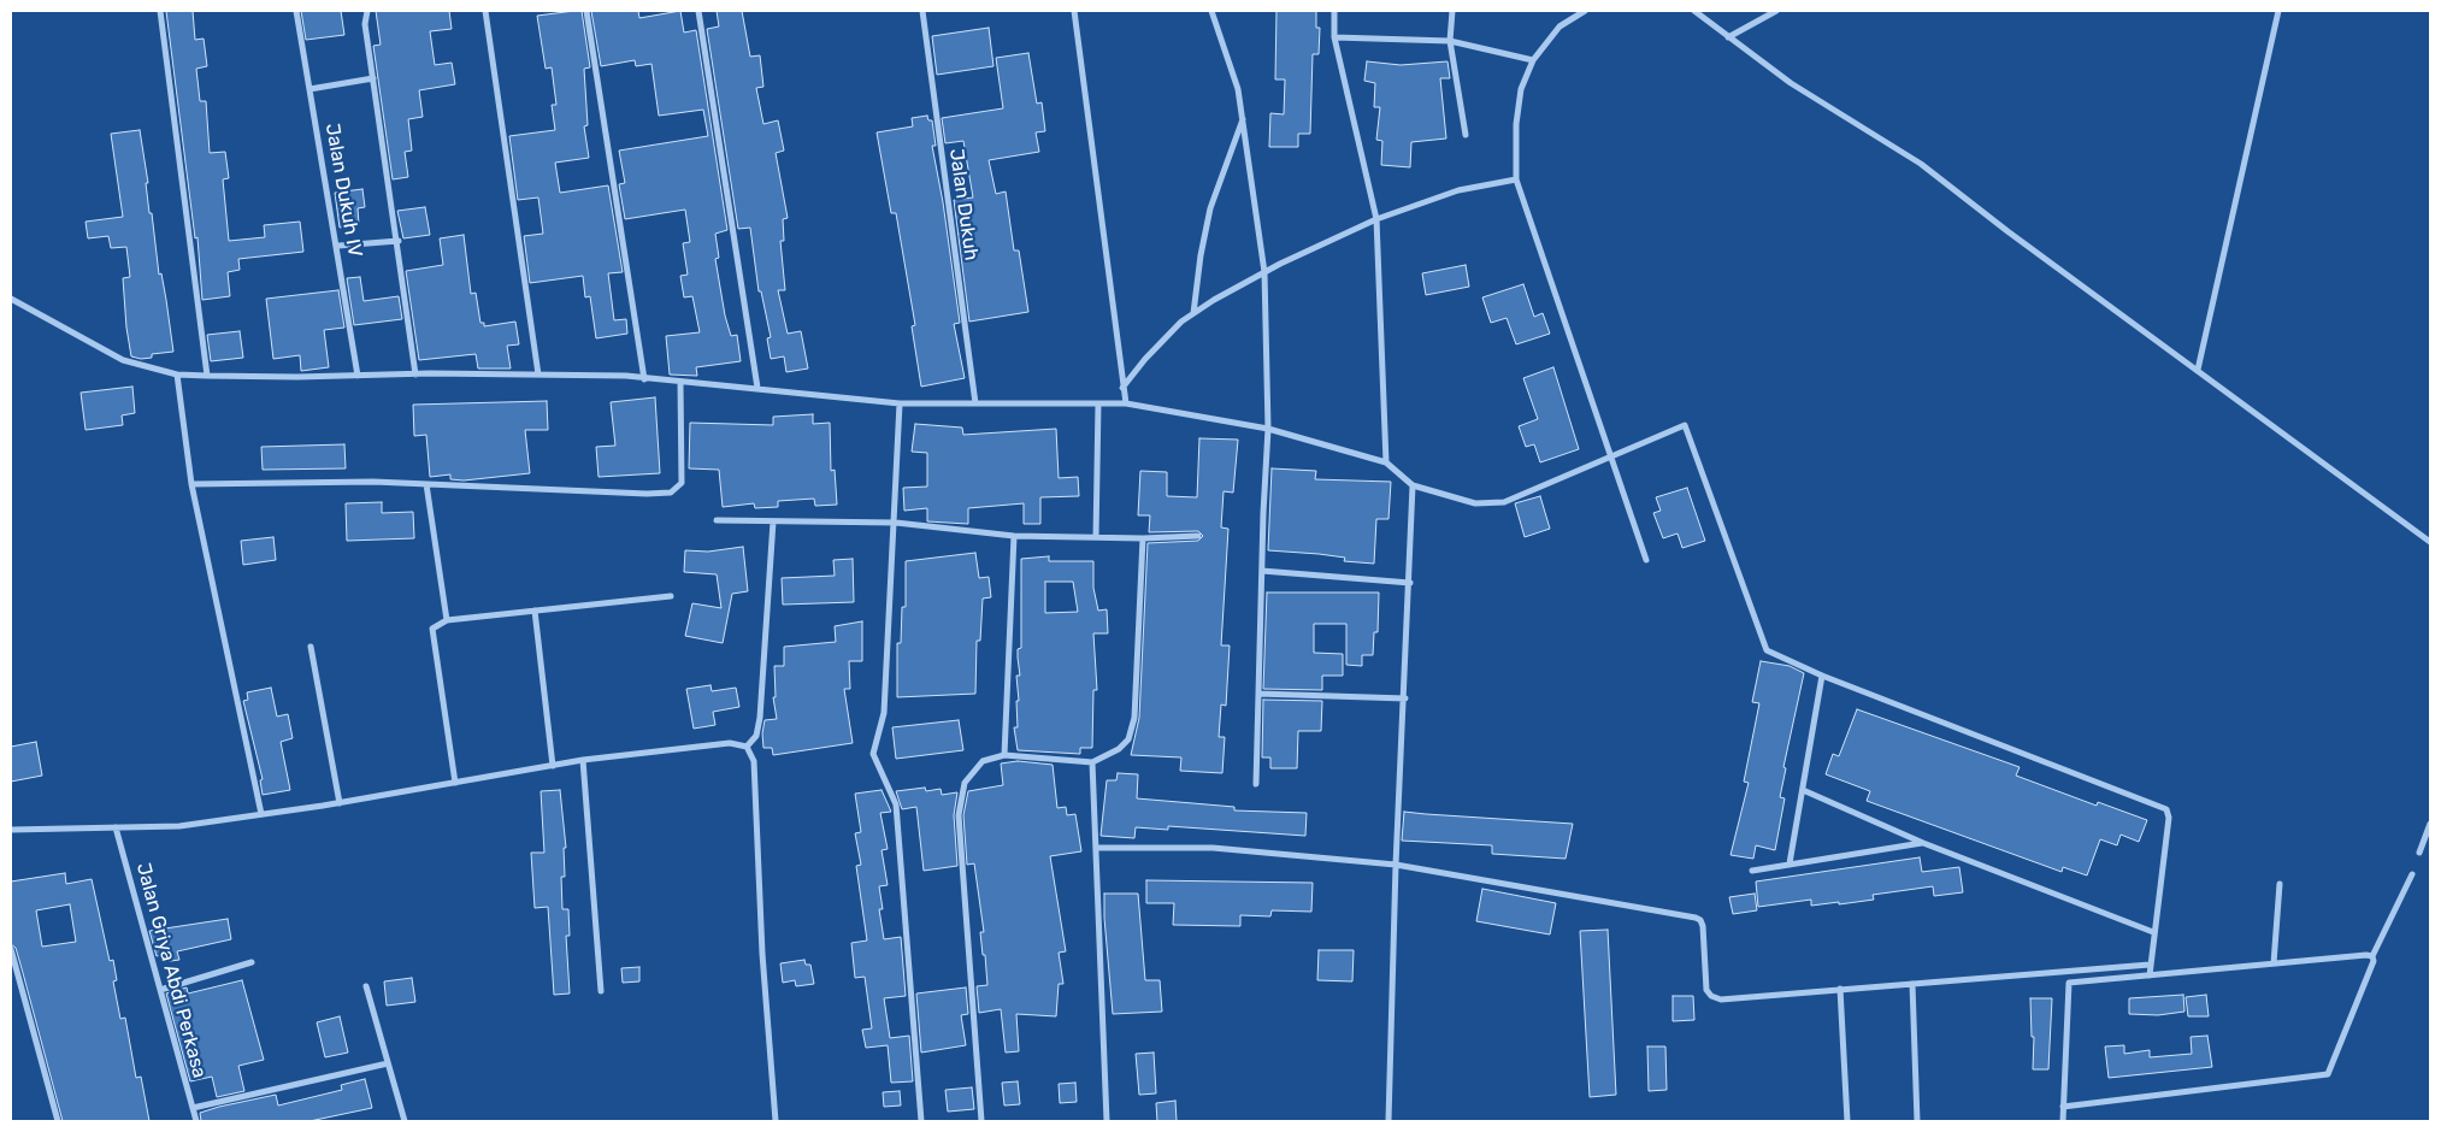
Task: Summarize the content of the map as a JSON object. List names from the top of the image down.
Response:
{
  "streets": {
    "street": ["Jalan Dukuh IV", "Jalan Dukuh", "Jalan Griya Abdi Perkasa"]
  }
}
